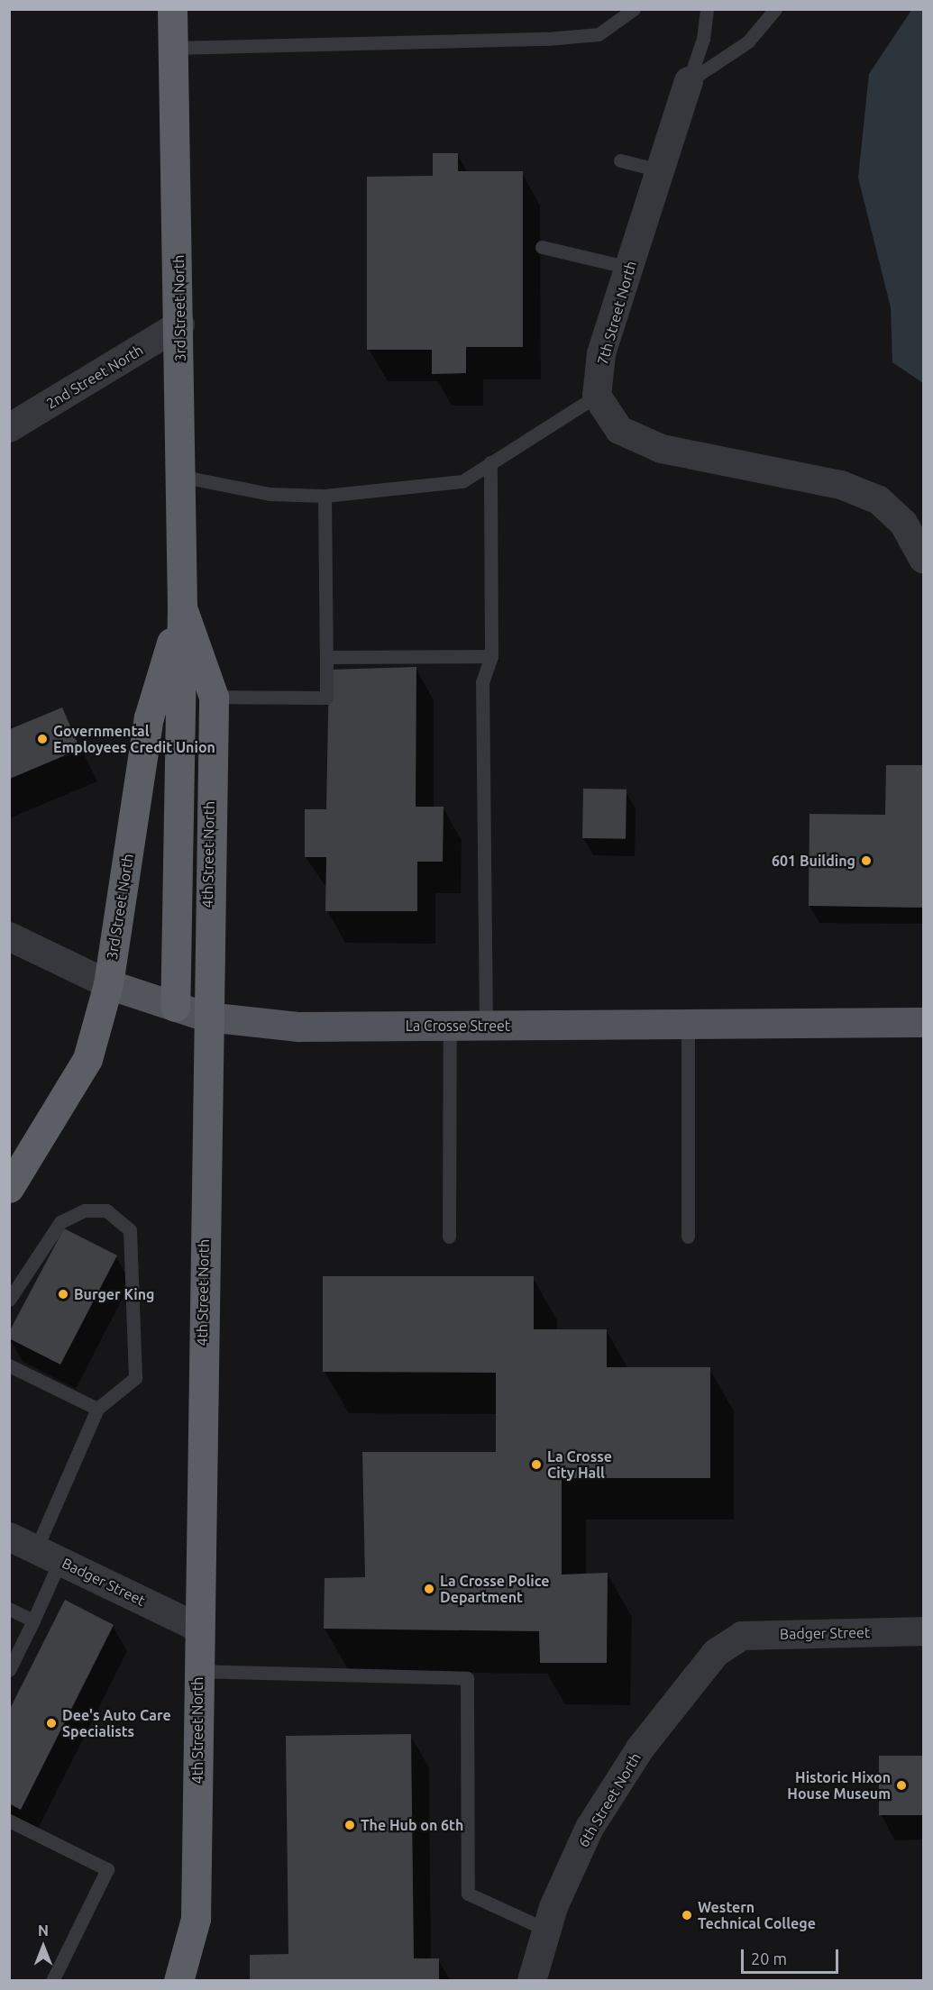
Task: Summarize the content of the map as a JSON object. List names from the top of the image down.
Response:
{
  "streets": {
    "highway": ["3rd Street North", "4th Street North"],
    "main road": ["La Crosse Street"],
    "street": [
      "7th Street North",
      "2nd Street North",
      "Badger Street",
      "6th Street North"
    ]
  },
  "crossings": [
    ["3rd Street North", "2nd Street North"],
    ["3rd Street North", "4th Street North"],
    ["3rd Street North", "La Crosse Street"],
    ["4th Street North", "La Crosse Street"],
    ["4th Street North", "Badger Street"],
    ["Badger Street", "6th Street North"]
  ],
  "places": [
    "Governmental Employees Credit Union",
    "601 Building",
    "Burger King",
    "La Crosse City Hall",
    "La Crosse Police Department",
    "Dee's Auto Care Specialists",
    "Historic Hixon House Museum",
    "The Hub on 6th",
    "Western Technical College"
  ],
  "scale_bar": "20 m",
  "north": "top"
}
